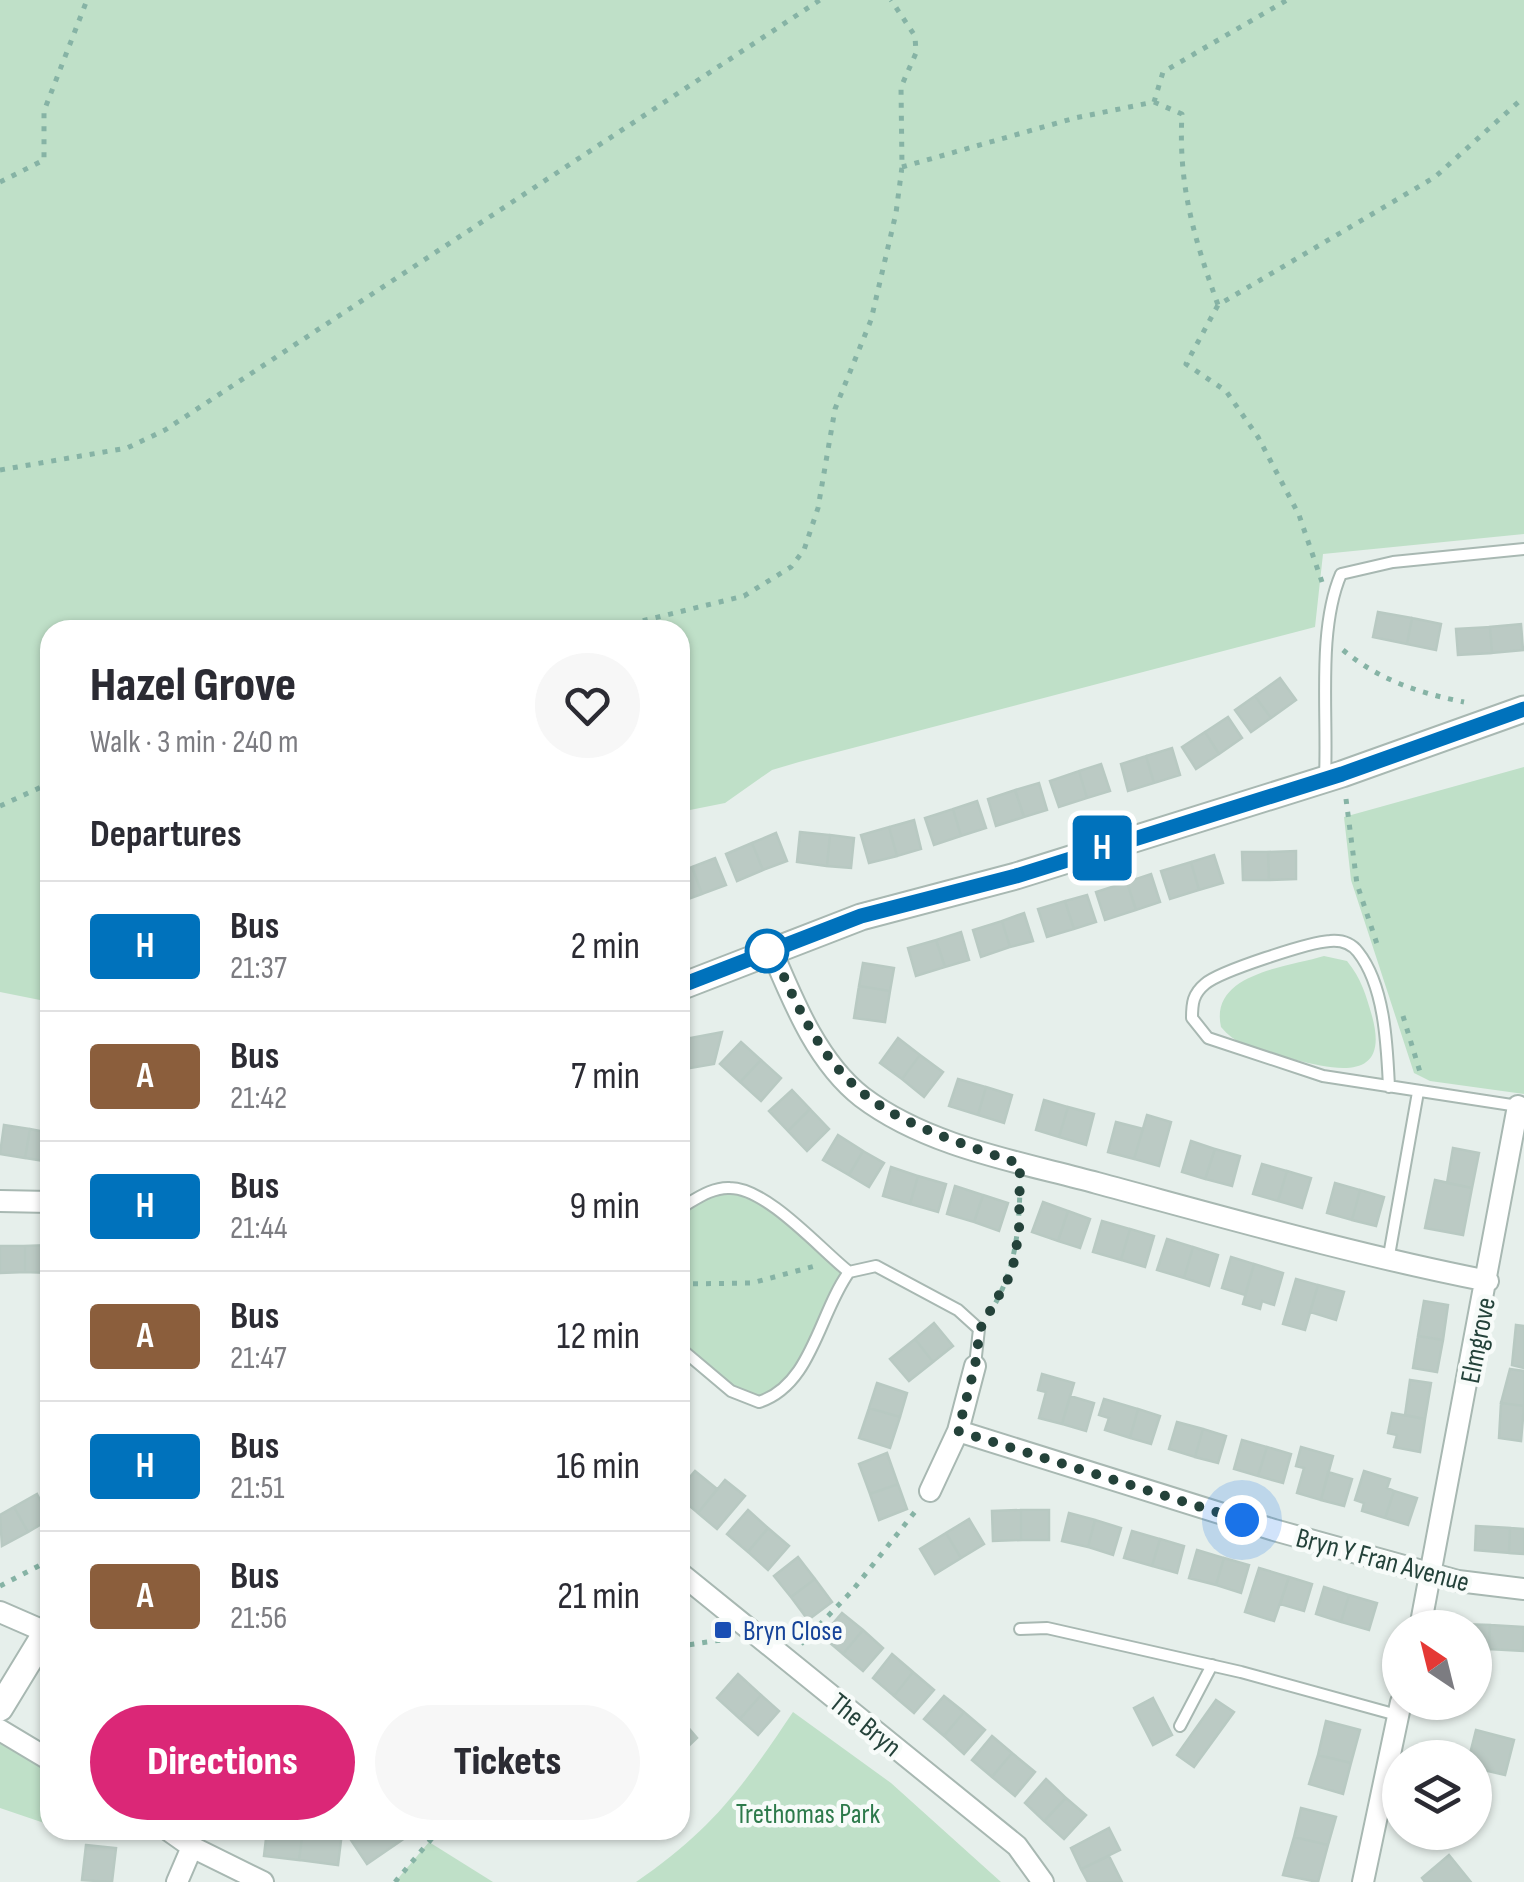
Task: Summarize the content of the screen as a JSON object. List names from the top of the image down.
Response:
{
  "streets": {
    "street": ["Elmgrove", "Bryn Y Fran Avenue", "The Bryn"]
  },
  "crossings": [
    ["Elmgrove", "Bryn Y Fran Avenue"]
  ],
  "parks": ["Trethomas Park"],
  "places": {
    "transit": ["Bryn Close"]
  },
  "lines": ["bus line H"],
  "north": "top left",
  "page": {
    "on_map": "H",
    "heading": [
      ["Hazel Grove", "Walk · 3 min · 240 m"],
      "Departures"
    ],
    "list": [
      {
        "mark": "H",
        "name": "Bus",
        "note": "21:37",
        "value": "2 min"
      },
      {
        "mark": "A",
        "name": "Bus",
        "note": "21:42",
        "value": "7 min"
      },
      {
        "mark": "H",
        "name": "Bus",
        "note": "21:44",
        "value": "9 min"
      },
      {
        "mark": "A",
        "name": "Bus",
        "note": "21:47",
        "value": "12 min"
      },
      {
        "mark": "H",
        "name": "Bus",
        "note": "21:51",
        "value": "16 min"
      },
      {
        "mark": "A",
        "name": "Bus",
        "note": "21:56",
        "value": "21 min"
      }
    ],
    "buttons": ["Directions", "Tickets"]
  }
}
